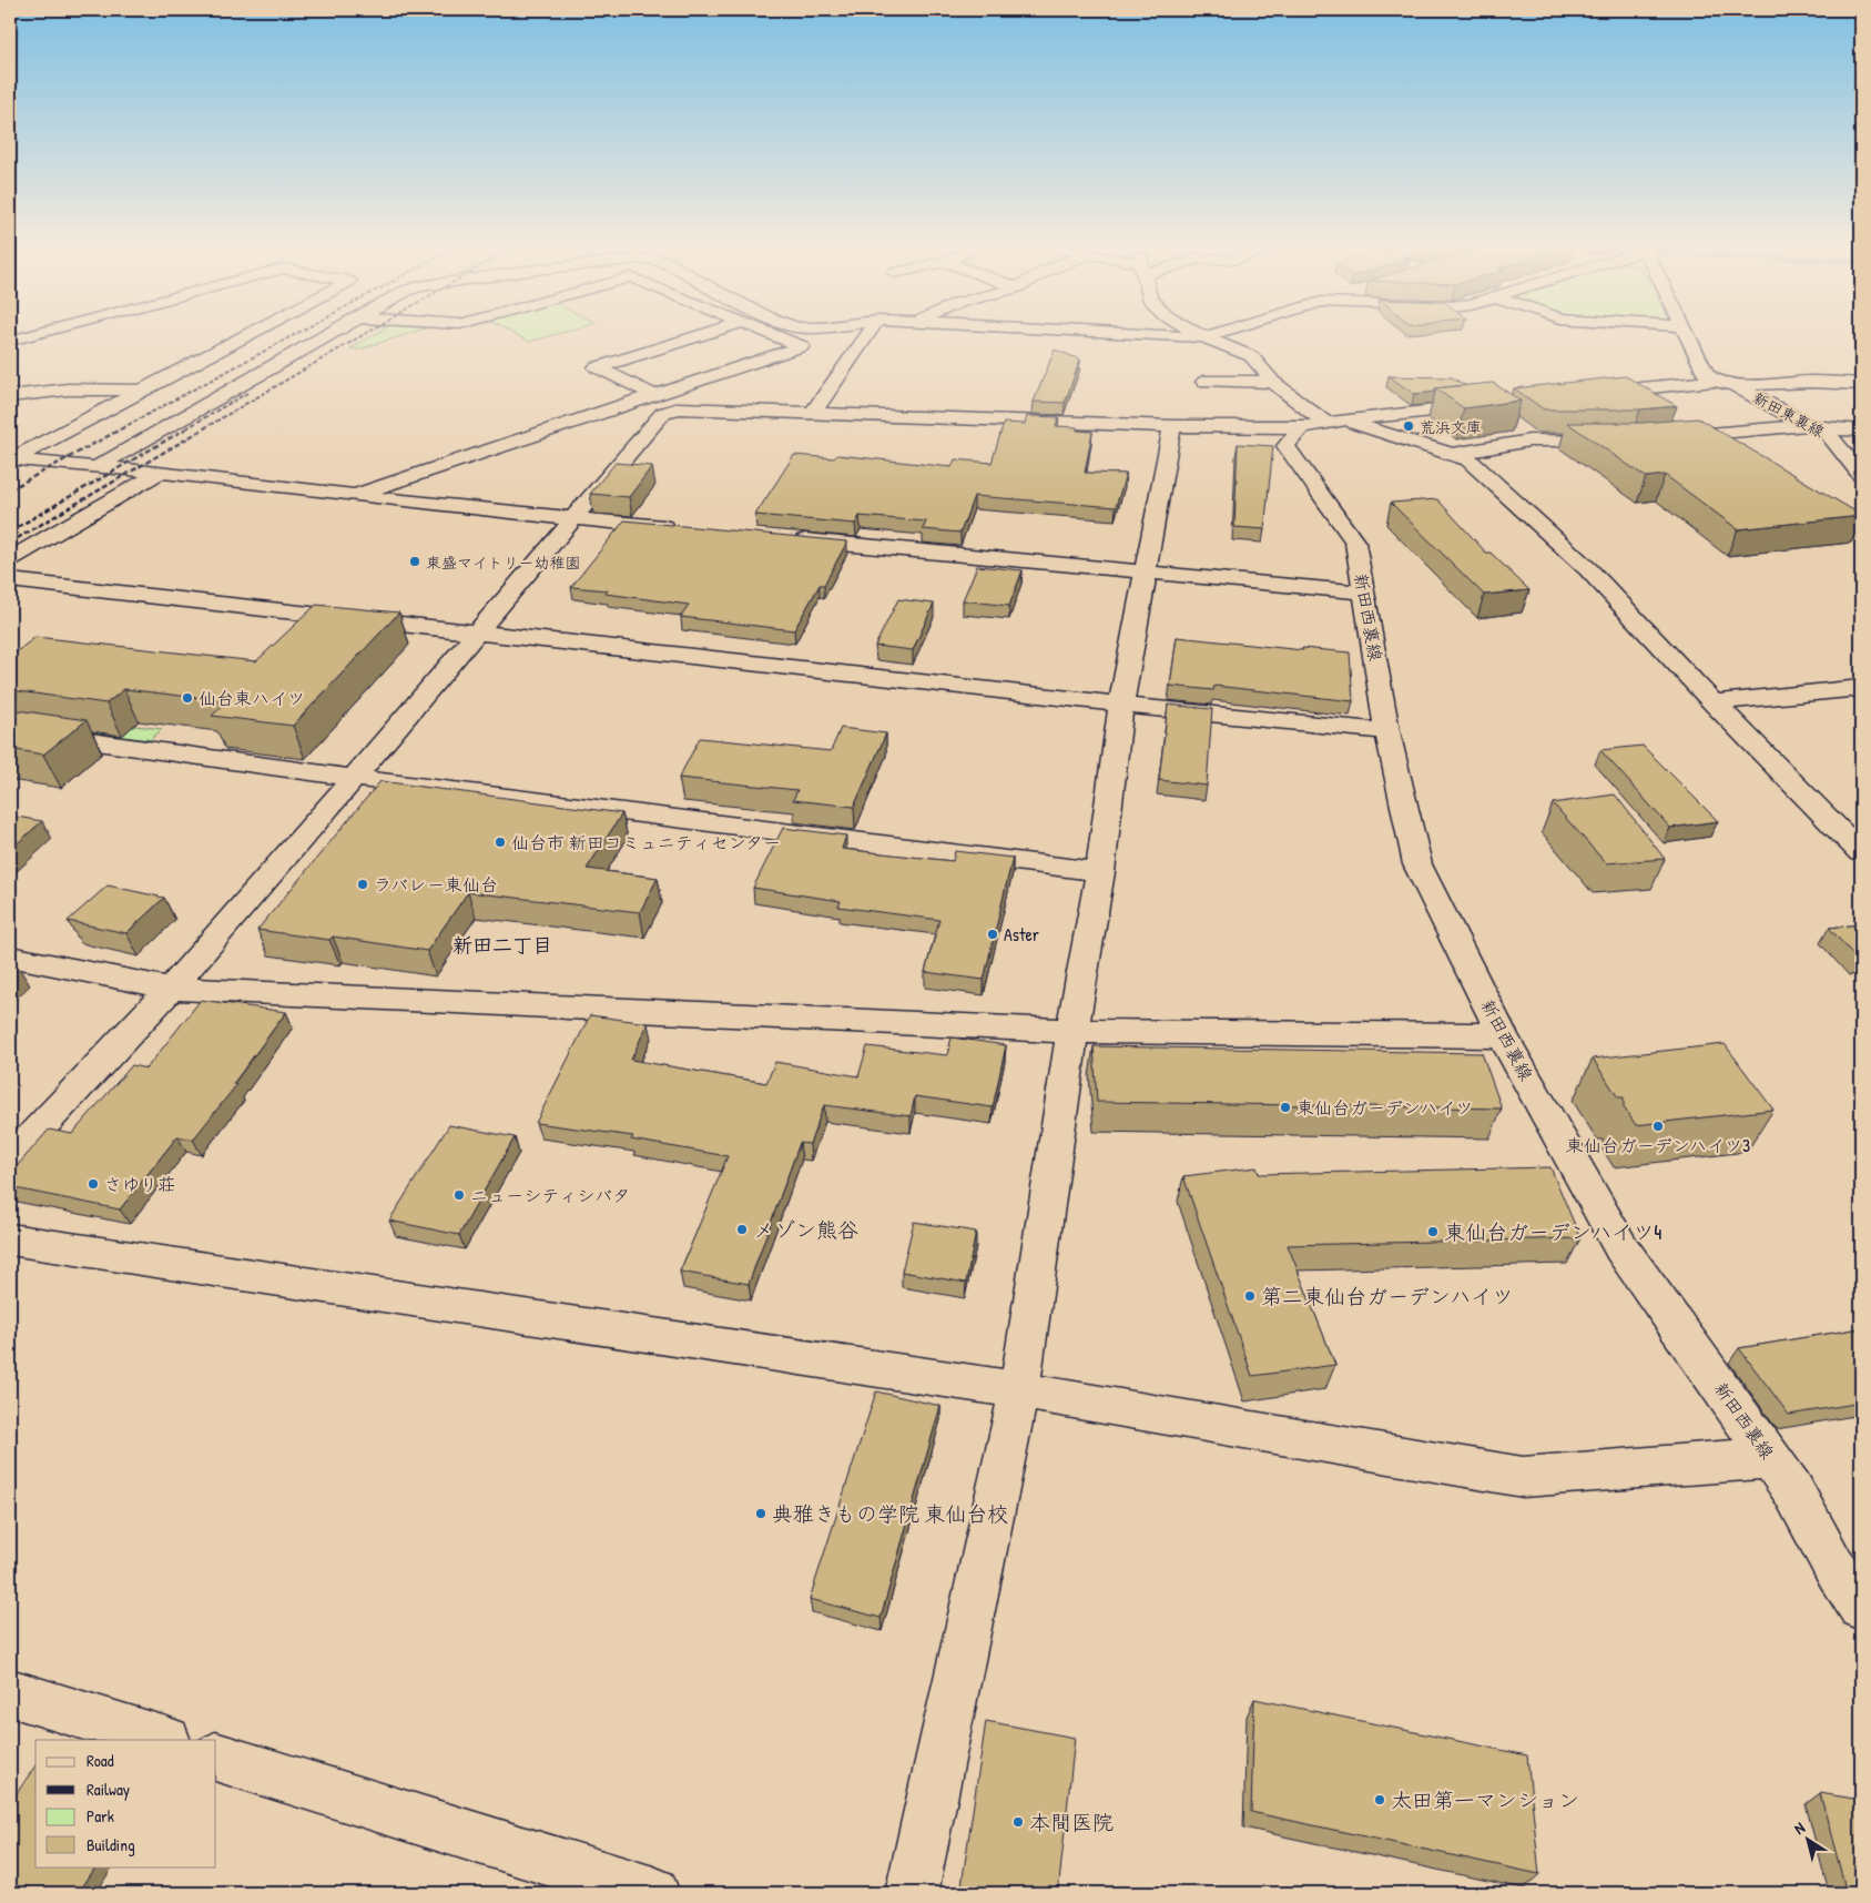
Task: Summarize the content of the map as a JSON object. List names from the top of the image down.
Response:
{
  "streets": {
    "street": ["新田東裏線", "新田西裏線"]
  },
  "districts": ["新田二丁目"],
  "places": [
    "荒浜文庫",
    "東盛マイトリー幼稚園",
    "仙台東ハイツ",
    "仙台市 新田コミュニティセンター",
    "ラバレー東仙台",
    "Aster",
    "東仙台ガーデンハイツ",
    "東仙台ガーデンハイツ3",
    "さゆり荘",
    "ニューシティシバタ",
    "メゾン熊谷",
    "東仙台ガーデンハイツ4",
    "第二東仙台ガーデンハイツ",
    "典雅きもの学院 東仙台校",
    "太田第一マンション",
    "本間医院"
  ],
  "legend": [
    "Road",
    "Railway",
    "Park",
    "Building"
  ],
  "north": "top left"
}
